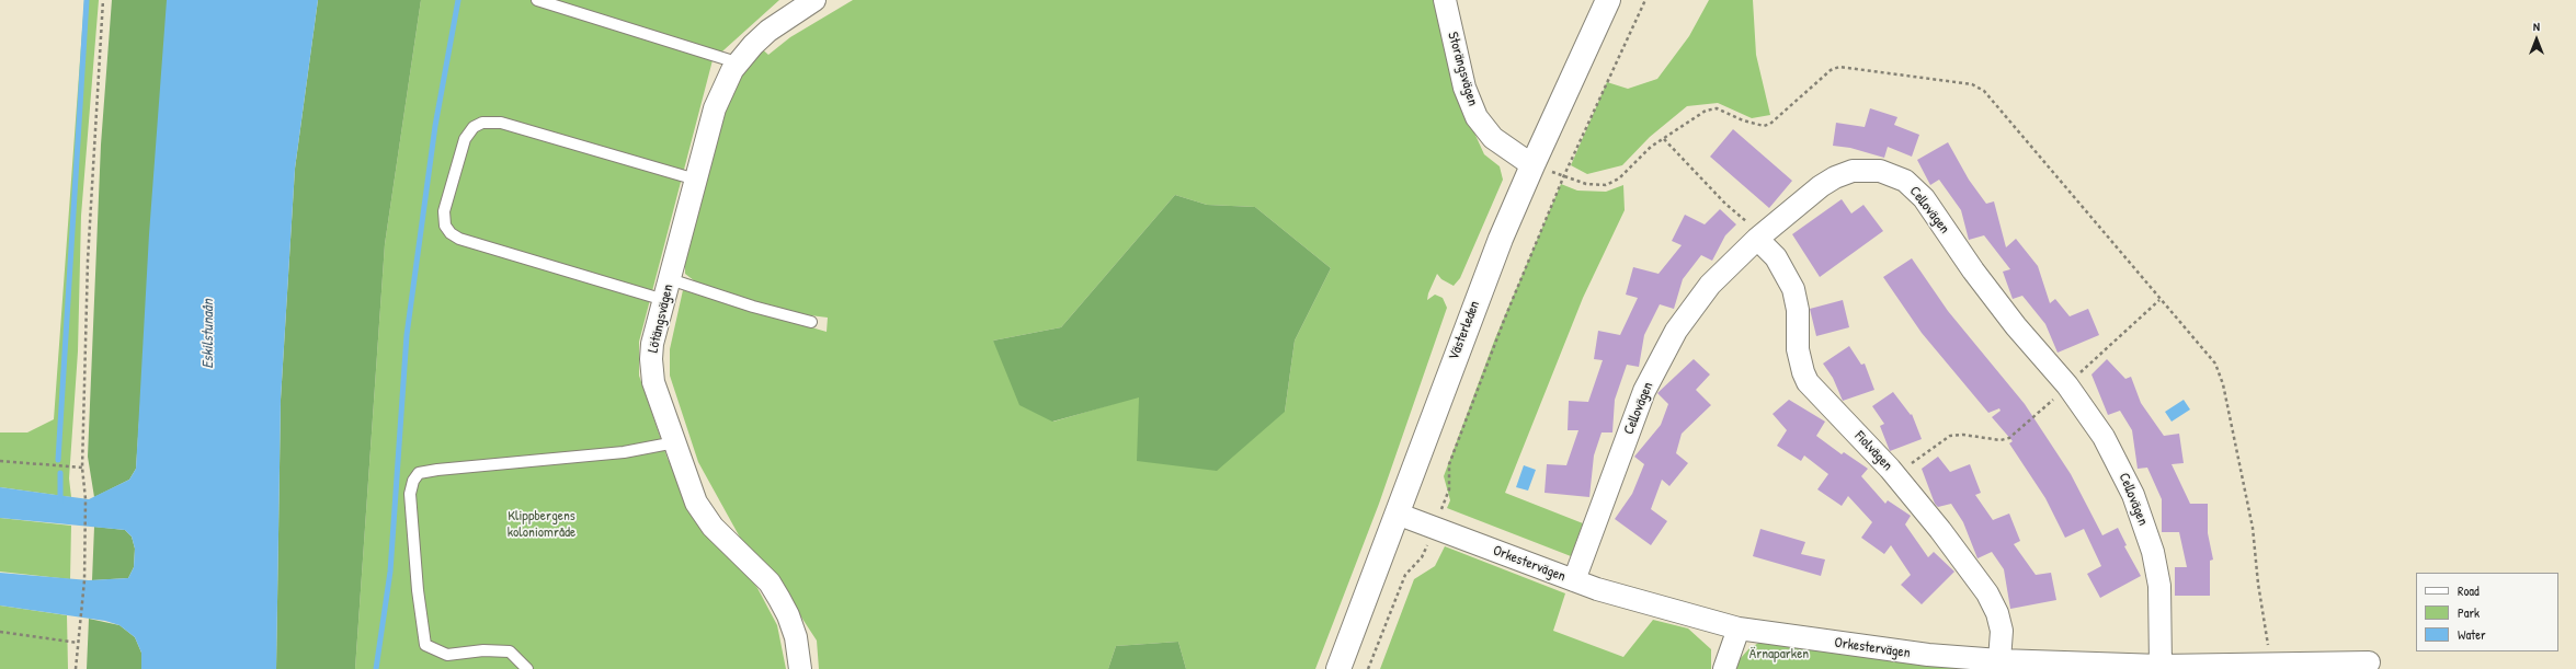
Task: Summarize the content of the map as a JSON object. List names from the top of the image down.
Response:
{
  "streets": {
    "main road": ["Västerleden"],
    "street": [
      "Storängsvägen",
      "Cellovägen",
      "Lötängsvägen",
      "Fiolvägen",
      "Orkestervägen"
    ]
  },
  "crossings": [
    ["Storängsvägen", "Västerleden"],
    ["Cellovägen", "Fiolvägen"],
    ["Cellovägen", "Orkestervägen"],
    ["Västerleden", "Orkestervägen"],
    ["Fiolvägen", "Orkestervägen"]
  ],
  "water": ["Eskilstunaån"],
  "parks": ["Klippbergens koloniområde", "Ärnaparken"],
  "legend": ["Road", "Park", "Water"],
  "north": "top"
}
